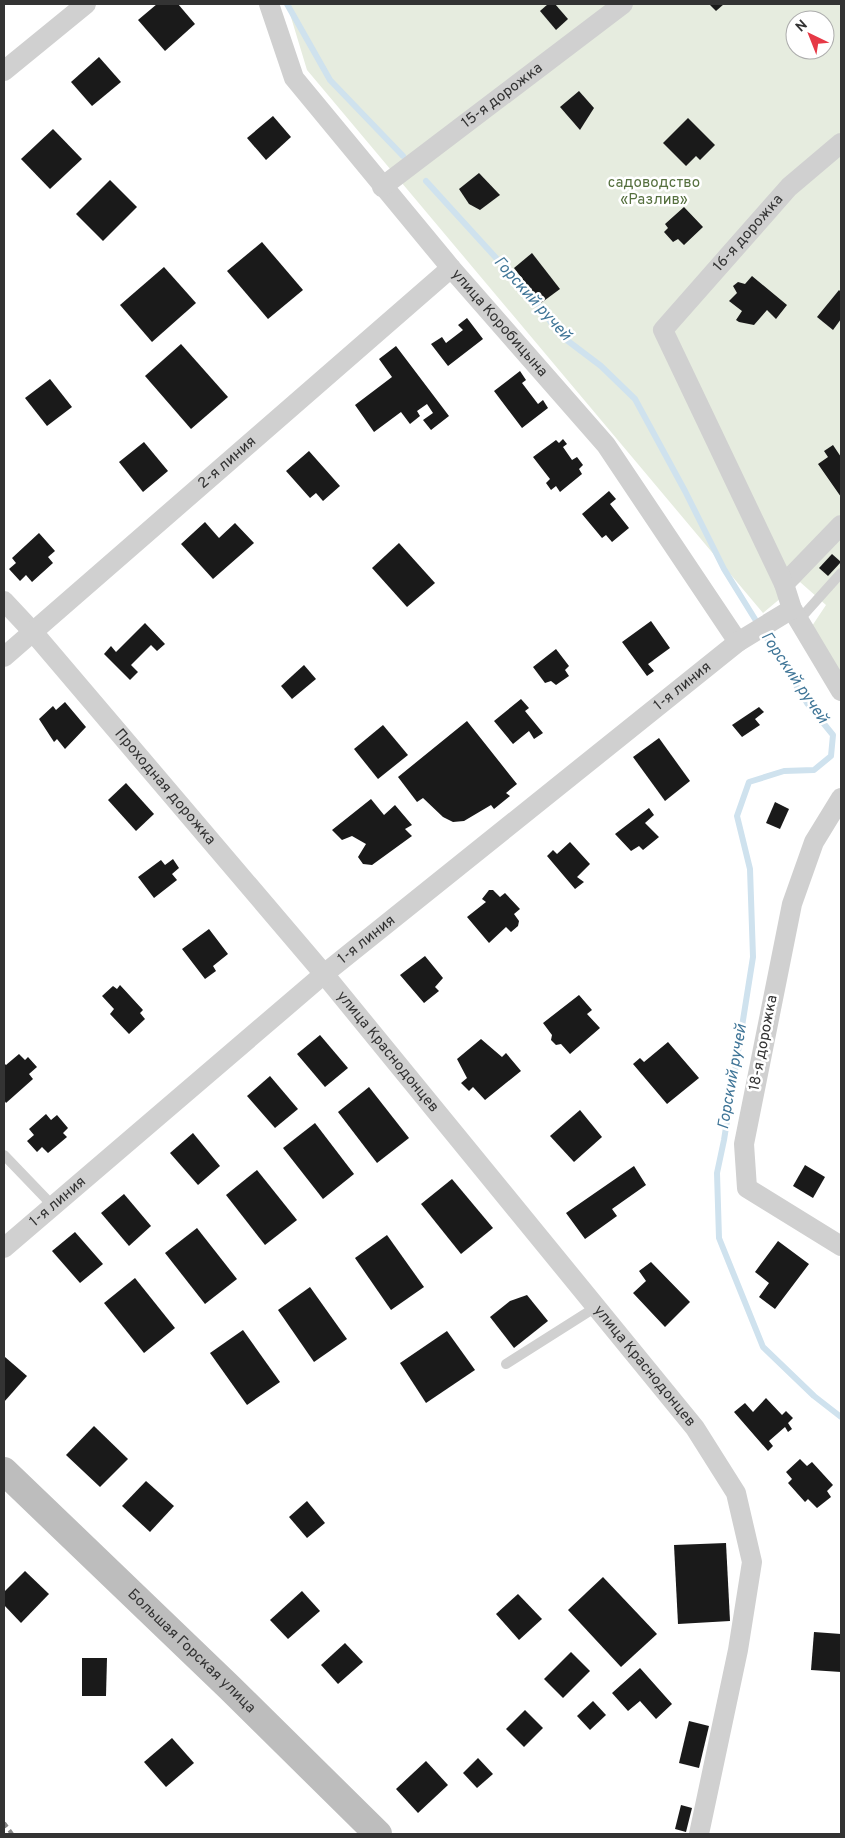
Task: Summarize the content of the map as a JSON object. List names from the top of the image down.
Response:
{
  "streets": {
    "street": [
      "15-я дорожка",
      "16-я дорожка",
      "улица Коробицына",
      "2-я линия",
      "1-я линия",
      "Проходная дорожка",
      "18-я дорожка",
      "улица Краснодонцев",
      "Большая Горская улица"
    ]
  },
  "crossings": [
    ["15-я дорожка", "улица Коробицына"],
    ["улица Коробицына", "2-я линия"],
    ["улица Коробицына", "1-я линия"],
    ["2-я линия", "Проходная дорожка"],
    ["1-я линия", "Проходная дорожка"],
    ["1-я линия", "улица Краснодонцев"],
    ["Проходная дорожка", "улица Краснодонцев"]
  ],
  "water": ["Горский ручей"],
  "parks": ["садоводство «Разлив»"],
  "north": "top left"
}
